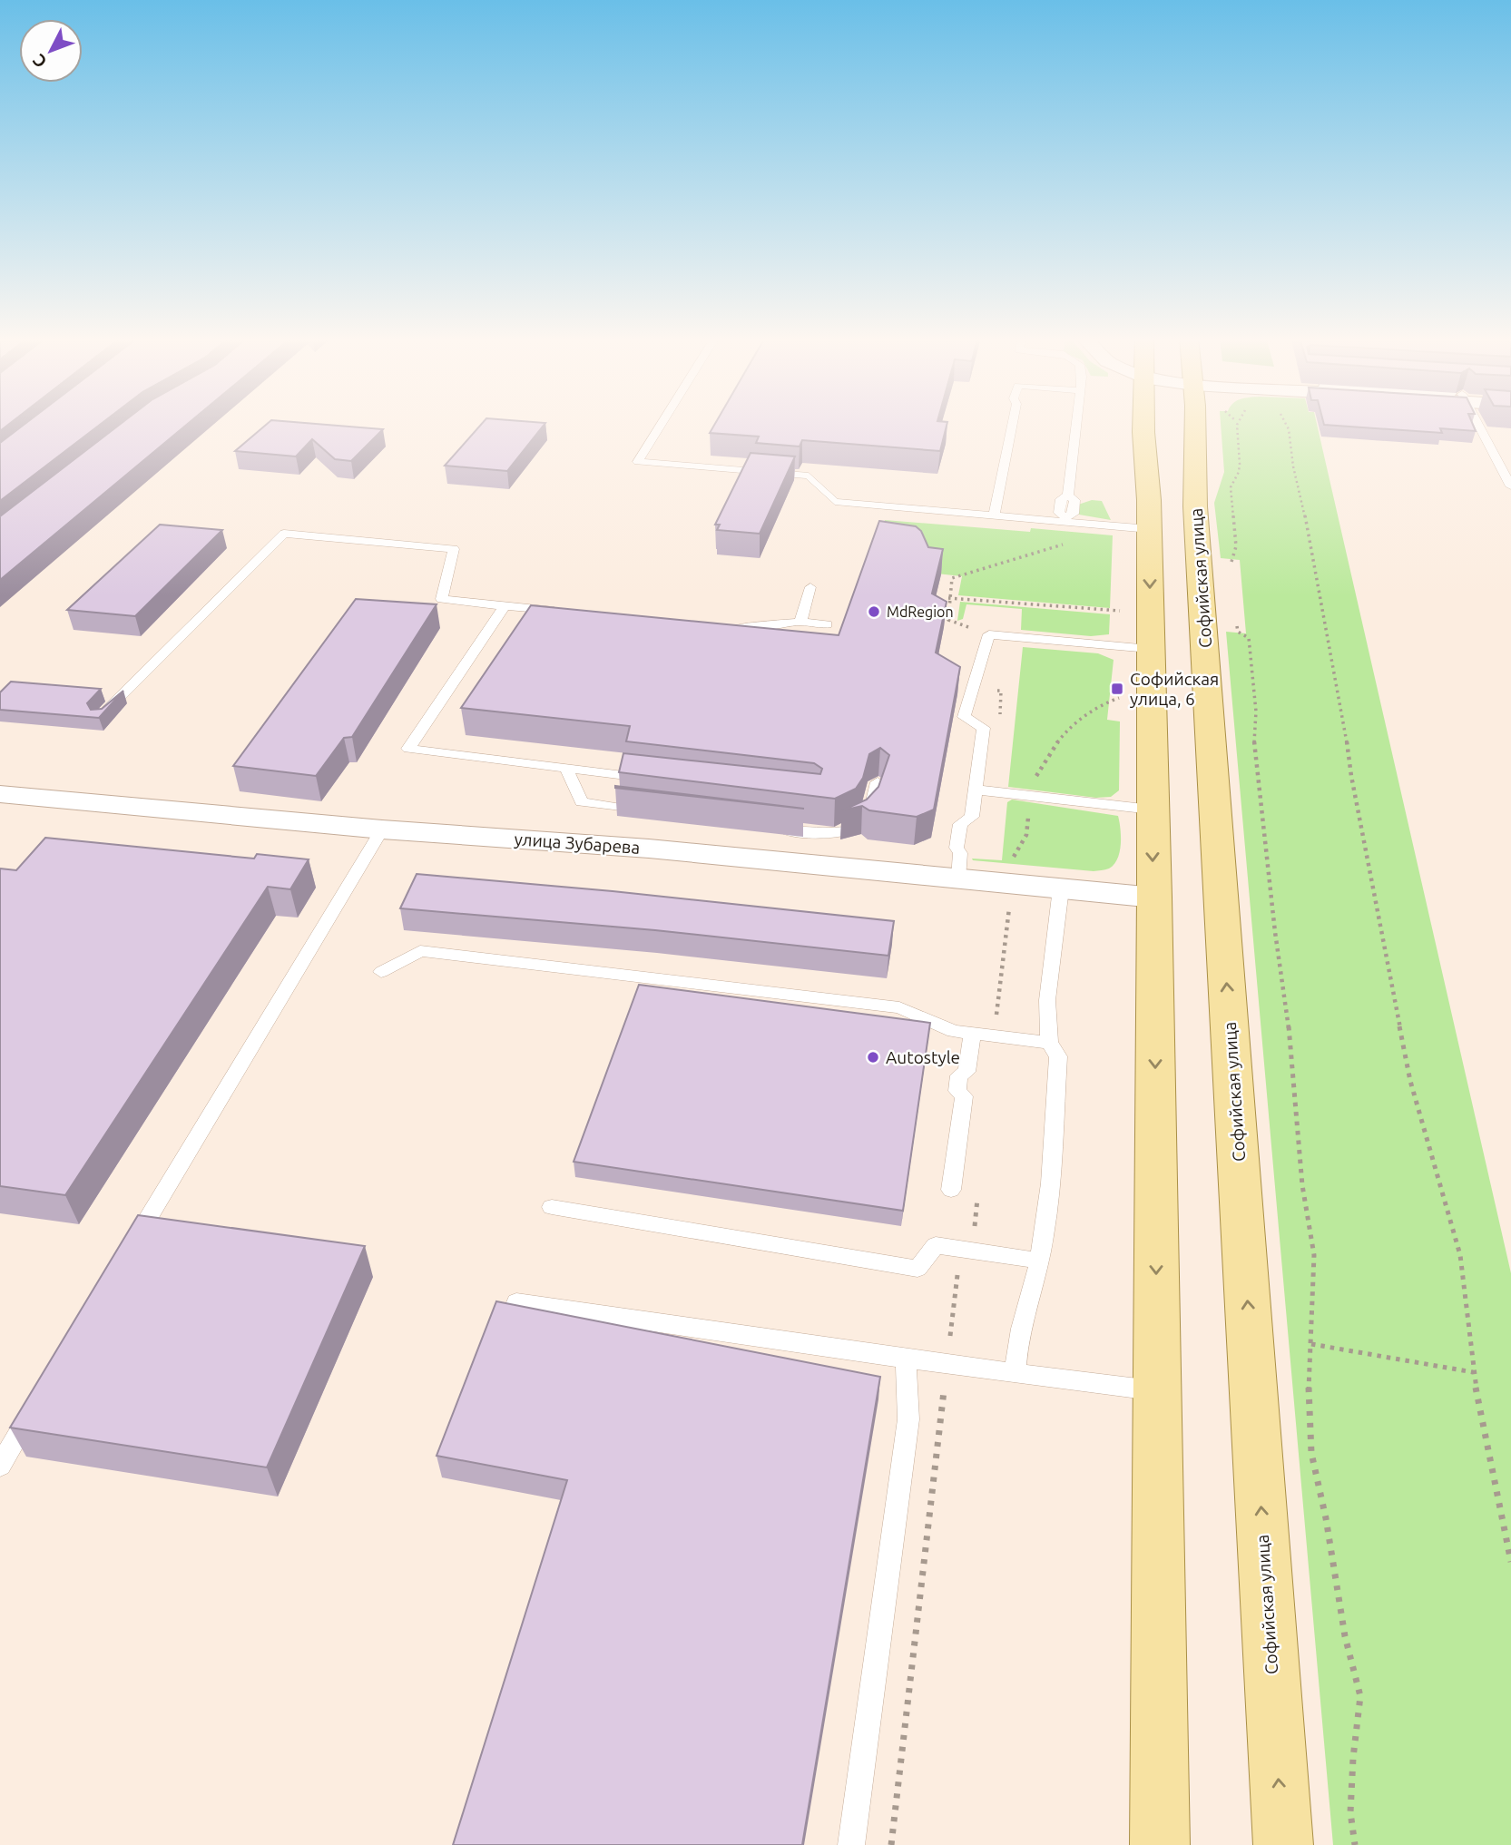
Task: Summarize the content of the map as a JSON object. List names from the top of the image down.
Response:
{
  "streets": {
    "main road": ["Софийская улица"],
    "street": ["улица Зубарева"]
  },
  "places": {
    "other": ["MdRegion", "Autostyle"],
    "transit": ["Софийская улица, 6"]
  },
  "north": "bottom left"
}
